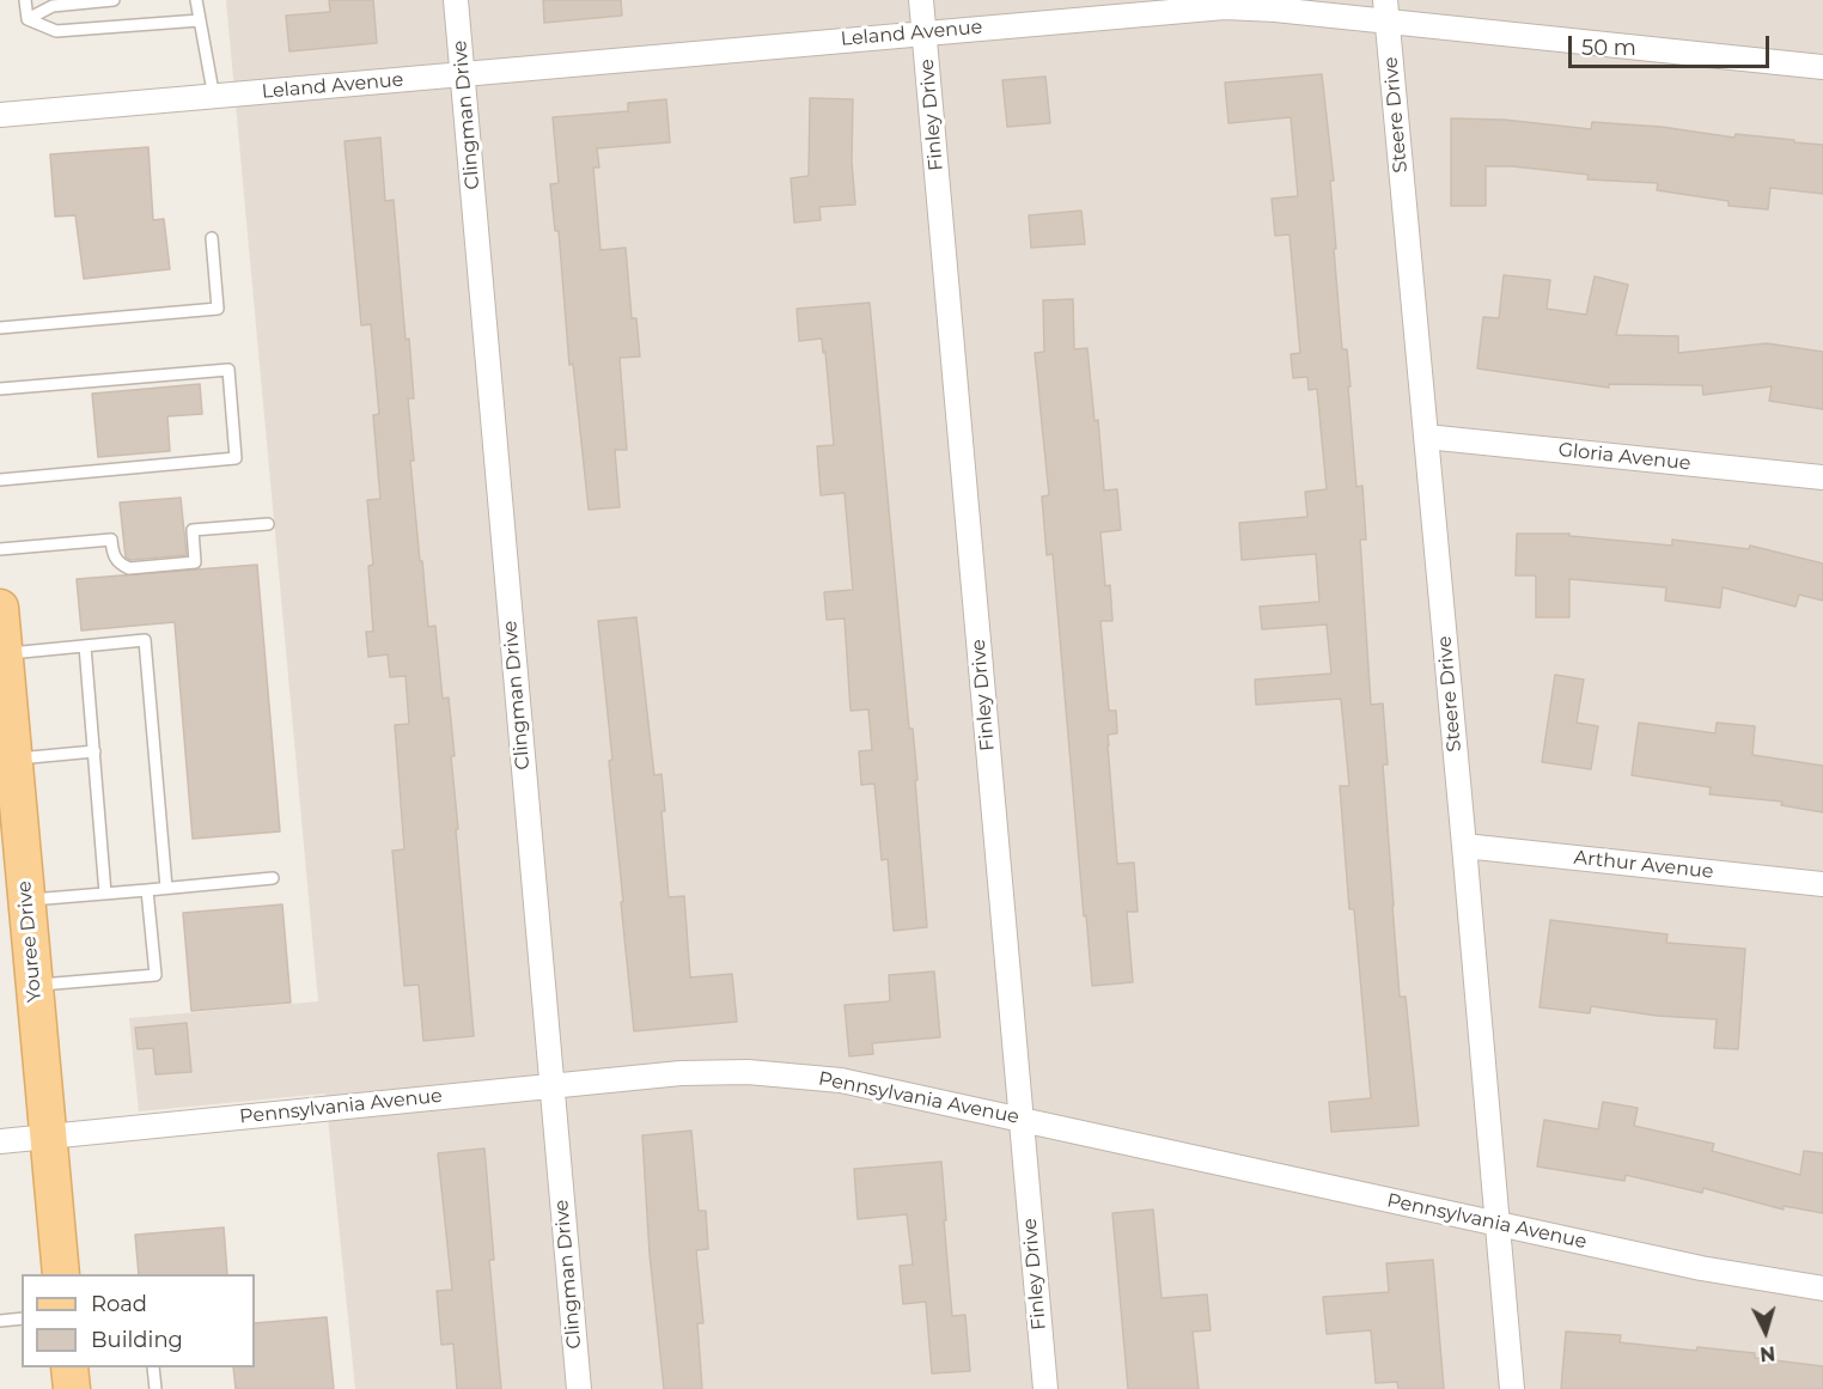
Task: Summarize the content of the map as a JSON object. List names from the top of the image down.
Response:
{
  "streets": {
    "main road": ["Youree Drive"],
    "street": [
      "Leland Avenue",
      "Clingman Drive",
      "Finley Drive",
      "Steere Drive",
      "Gloria Avenue",
      "Arthur Avenue",
      "Pennsylvania Avenue"
    ]
  },
  "crossings": [
    ["Leland Avenue", "Clingman Drive"],
    ["Leland Avenue", "Finley Drive"],
    ["Leland Avenue", "Steere Drive"],
    ["Clingman Drive", "Pennsylvania Avenue"],
    ["Finley Drive", "Pennsylvania Avenue"],
    ["Steere Drive", "Gloria Avenue"],
    ["Steere Drive", "Arthur Avenue"],
    ["Steere Drive", "Pennsylvania Avenue"],
    ["Youree Drive", "Pennsylvania Avenue"]
  ],
  "legend": ["Road", "Building"],
  "scale_bar": "50 m",
  "north": "bottom"
}
